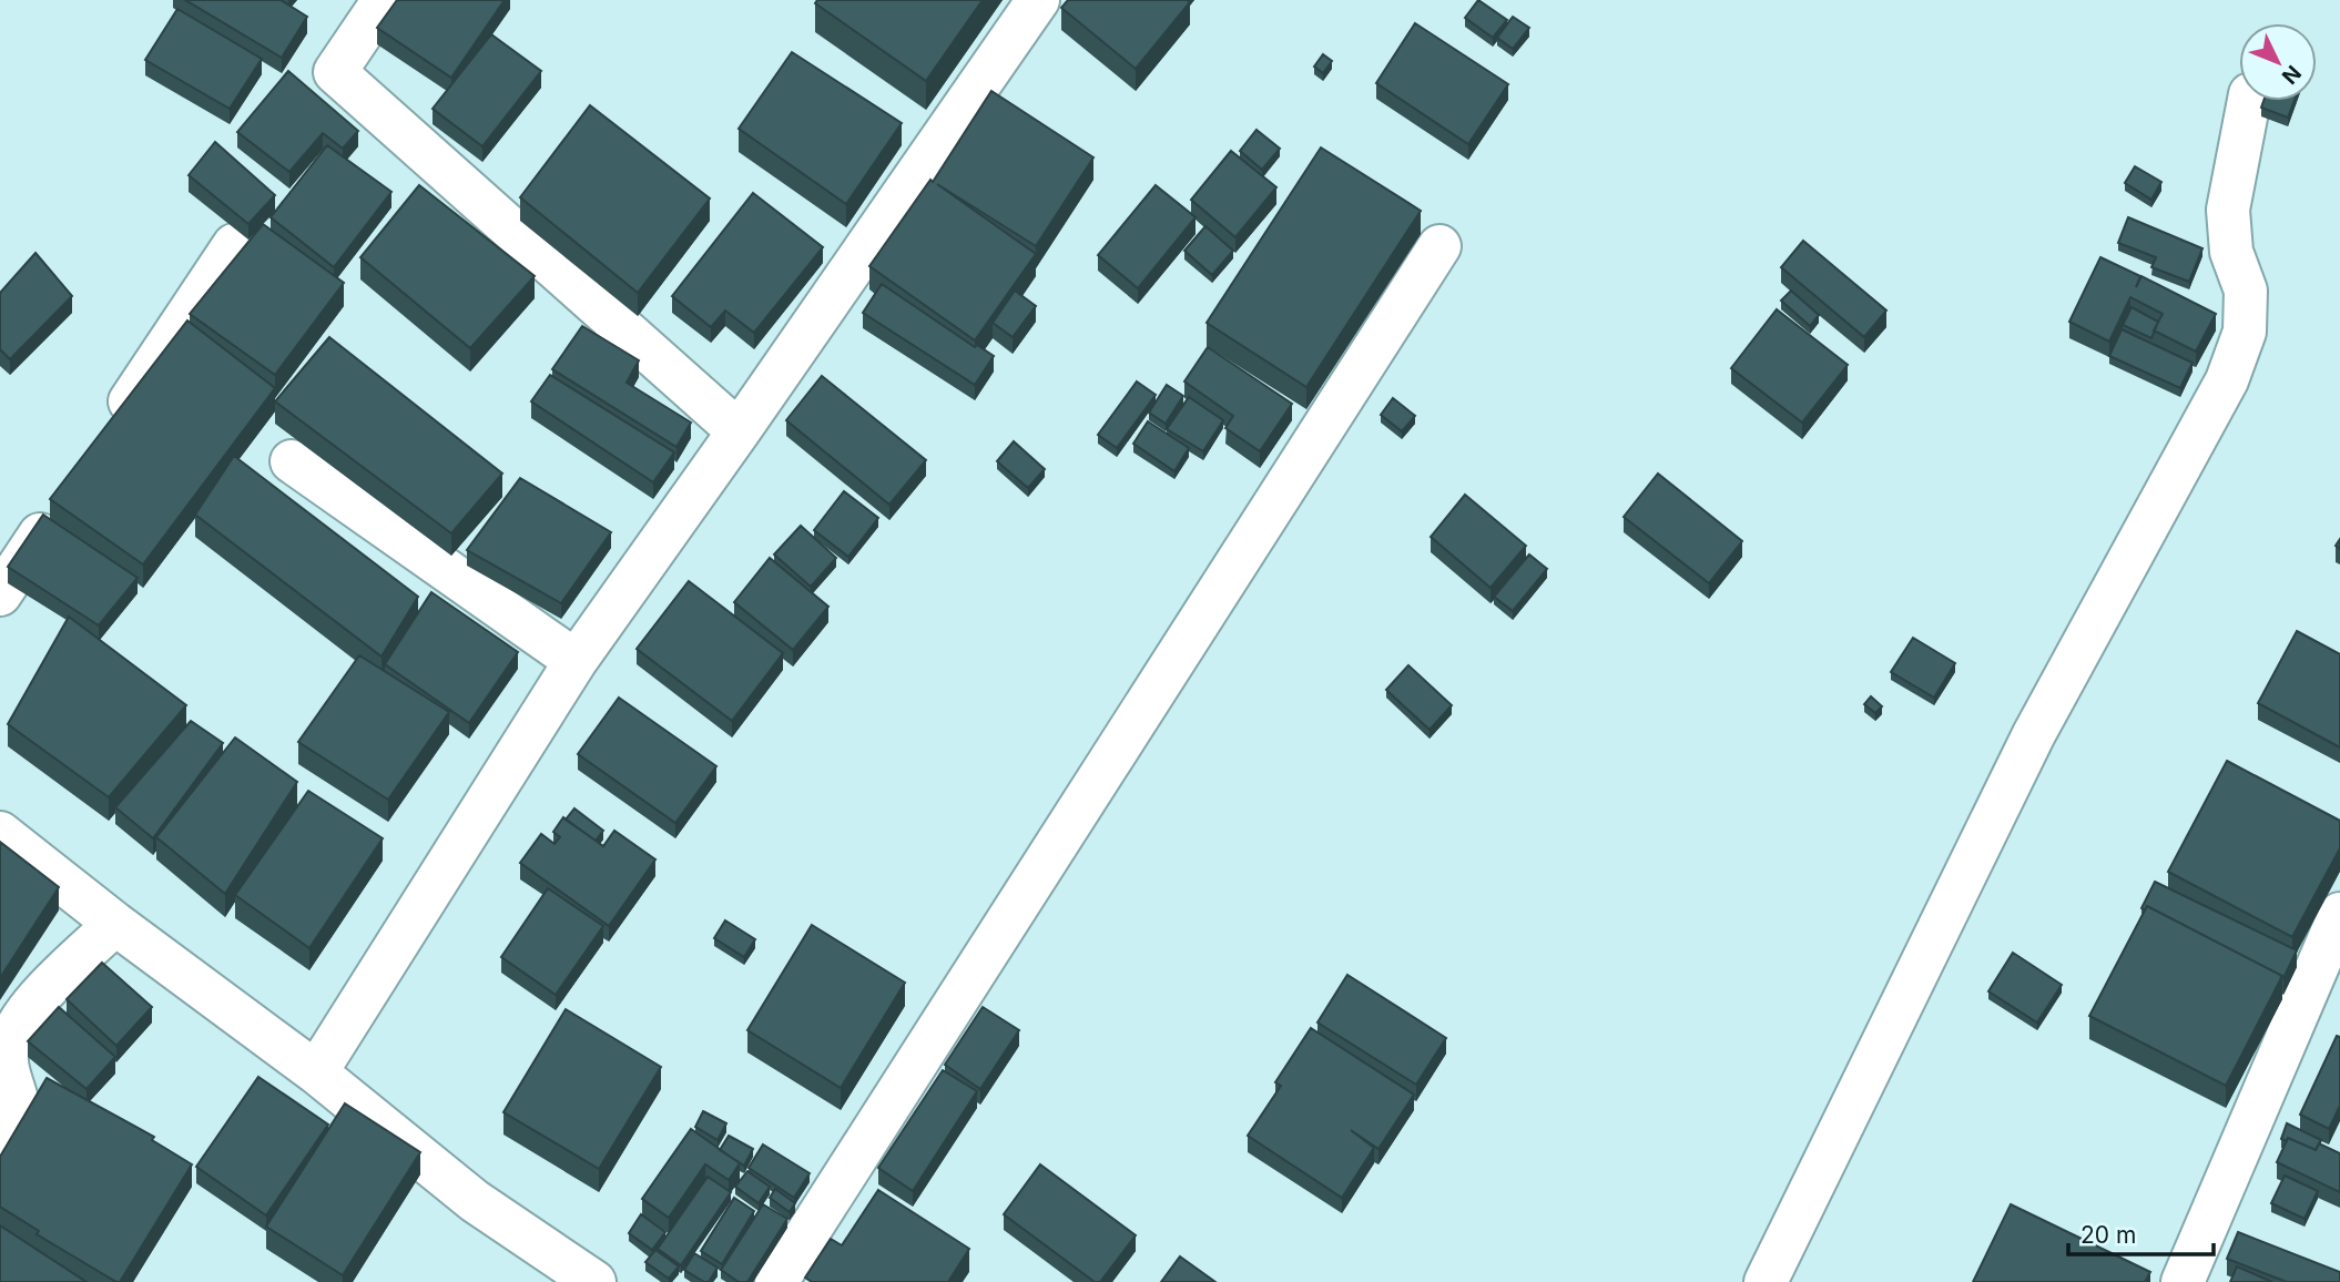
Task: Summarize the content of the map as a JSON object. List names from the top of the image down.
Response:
{
  "scale_bar": "20 m",
  "north": "bottom right"
}
